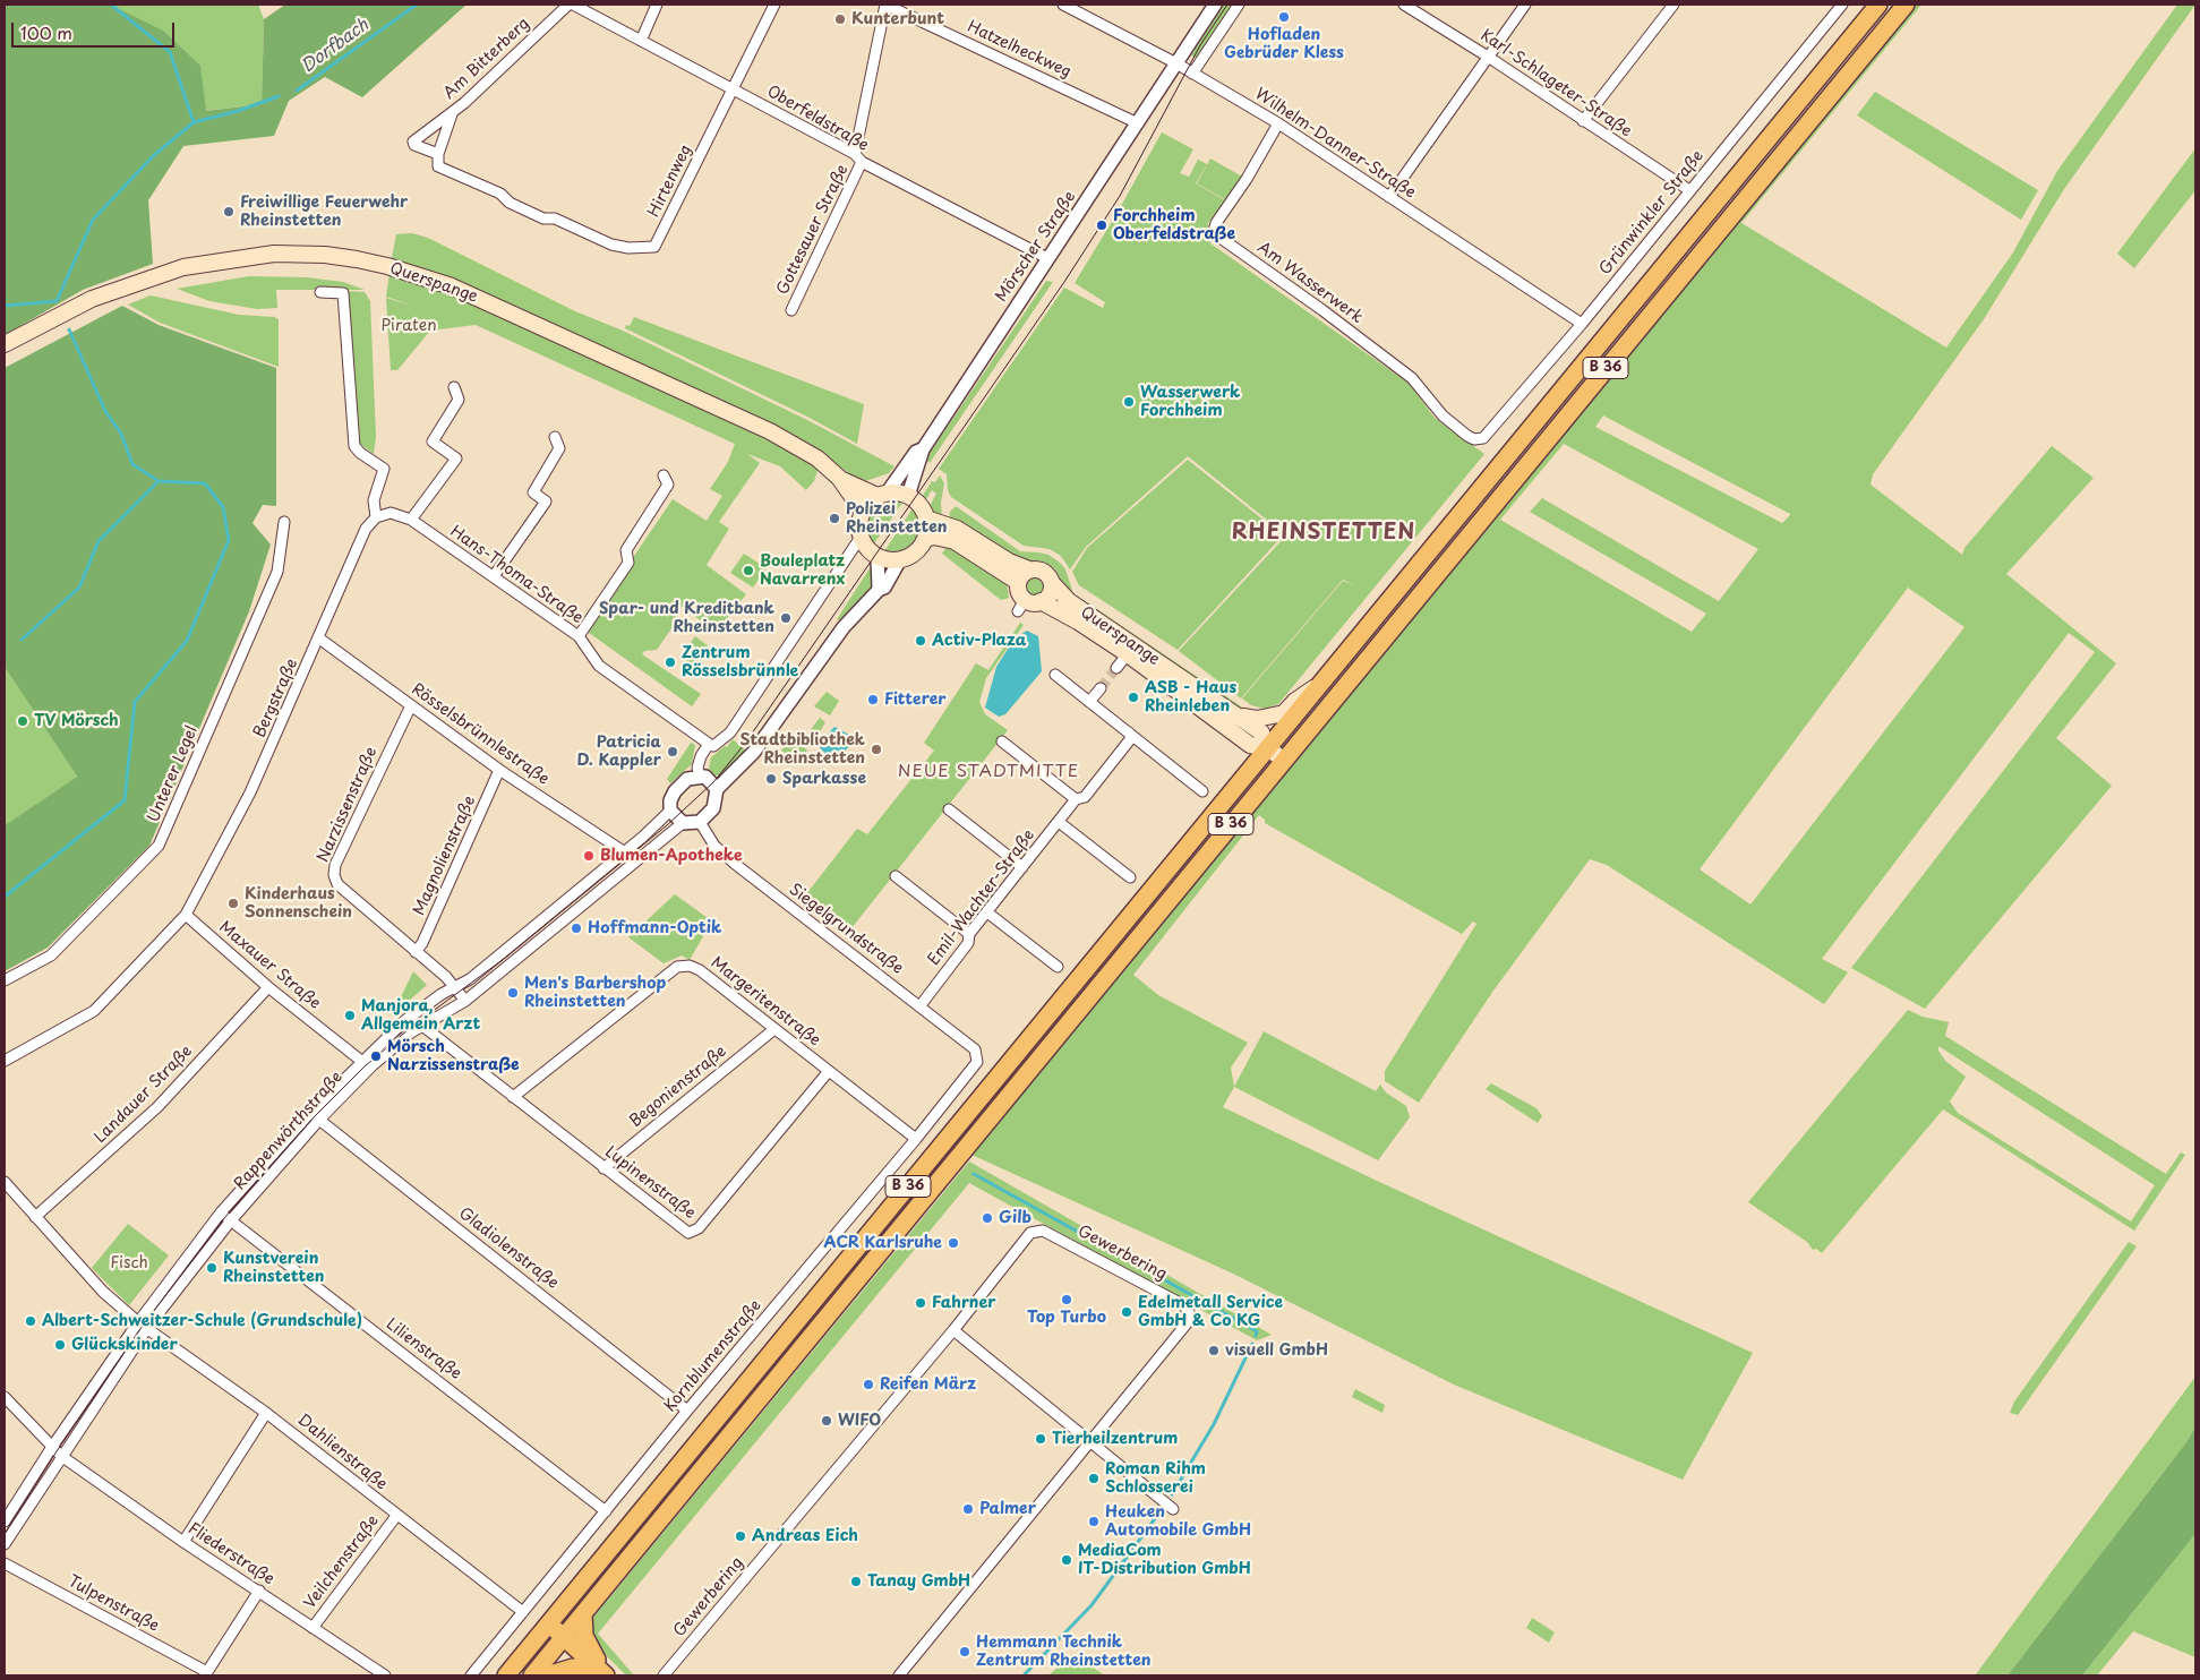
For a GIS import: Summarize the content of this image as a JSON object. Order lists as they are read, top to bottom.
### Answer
{
  "streets": {
    "main road": ["Querspange", "B 36"],
    "street": [
      "Hatzelheckweg",
      "Am Bitterberg",
      "Karl-Schlageter-Straße",
      "Oberfeldstraße",
      "Wilhelm-Danner-Straße",
      "Hirtenweg",
      "Grünwinkler Straße",
      "Gottesauer Straße",
      "Mörscher Straße",
      "Am Wasserwerk",
      "Hans-Thoma-Straße",
      "Bergstraße",
      "Rösselsbrünnlestraße",
      "Unterer Legel",
      "Narzissenstraße",
      "Magnolienstraße",
      "Emil-Wachter-Straße",
      "Siegelgrundstraße",
      "Maxauer Straße",
      "Margeritenstraße",
      "Begonienstraße",
      "Landauer Straße",
      "Rappenwörthstraße",
      "Lupinenstraße",
      "Gladiolenstraße",
      "Gewerbering",
      "Lilienstraße",
      "Kornblumenstraße",
      "Dahlienstraße",
      "Fliederstraße",
      "Veilchenstraße",
      "Tulpenstraße"
    ]
  },
  "crossings": [
    ["Hatzelheckweg", "Gottesauer Straße"],
    ["Hatzelheckweg", "Mörscher Straße"],
    ["Am Bitterberg", "Hirtenweg"],
    ["Karl-Schlageter-Straße", "Grünwinkler Straße"],
    ["Oberfeldstraße", "Hirtenweg"],
    ["Oberfeldstraße", "Gottesauer Straße"],
    ["Oberfeldstraße", "Mörscher Straße"],
    ["Wilhelm-Danner-Straße", "Grünwinkler Straße"],
    ["Wilhelm-Danner-Straße", "Mörscher Straße"],
    ["Wilhelm-Danner-Straße", "Am Wasserwerk"],
    ["Grünwinkler Straße", "Am Wasserwerk"],
    ["Querspange", "B 36"],
    ["Hans-Thoma-Straße", "Bergstraße"],
    ["Bergstraße", "Rösselsbrünnlestraße"],
    ["Bergstraße", "Maxauer Straße"],
    ["Rösselsbrünnlestraße", "Narzissenstraße"],
    ["Rösselsbrünnlestraße", "Magnolienstraße"],
    ["Rösselsbrünnlestraße", "Rappenwörthstraße"],
    ["Narzissenstraße", "Magnolienstraße"],
    ["Narzissenstraße", "Rappenwörthstraße"],
    ["Emil-Wachter-Straße", "Siegelgrundstraße"],
    ["Siegelgrundstraße", "Rappenwörthstraße"],
    ["Siegelgrundstraße", "Kornblumenstraße"],
    ["Maxauer Straße", "Landauer Straße"],
    ["Maxauer Straße", "Rappenwörthstraße"],
    ["Margeritenstraße", "Begonienstraße"],
    ["Margeritenstraße", "Lupinenstraße"],
    ["Margeritenstraße", "Kornblumenstraße"],
    ["Begonienstraße", "Lupinenstraße"],
    ["Landauer Straße", "Dahlienstraße"],
    ["Rappenwörthstraße", "Lupinenstraße"],
    ["Rappenwörthstraße", "Gladiolenstraße"],
    ["Rappenwörthstraße", "Lilienstraße"],
    ["Rappenwörthstraße", "Dahlienstraße"],
    ["Rappenwörthstraße", "Fliederstraße"],
    ["Gladiolenstraße", "Kornblumenstraße"],
    ["Lilienstraße", "Kornblumenstraße"],
    ["Kornblumenstraße", "Dahlienstraße"],
    ["Dahlienstraße", "Veilchenstraße"],
    ["Fliederstraße", "Veilchenstraße"]
  ],
  "districts": ["RHEINSTETTEN", "NEUE STADTMITTE"],
  "water": ["Dorfbach"],
  "parks": ["Piraten", "Fisch"],
  "places": [
    "Hofladen Gebrüder Kless",
    "Kunterbunt",
    "Freiwillige Feuerwehr Rheinstetten",
    "Forchheim Oberfeldstraße",
    "Wasserwerk Forchheim",
    "Polizei Rheinstetten",
    "Bouleplatz Navarrenx",
    "Spar- und Kreditbank Rheinstetten",
    "Activ-Plaza",
    "Zentrum Rösselsbrünnle",
    "ASB - Haus Rheinleben",
    "Fitterer",
    "TV Mörsch",
    "Stadtbibliothek Rheinstetten",
    "Patricia D. Kappler",
    "Sparkasse",
    "Blumen-Apotheke",
    "Kinderhaus Sonnenschein",
    "Hoffmann-Optik",
    "Men's Barbershop Rheinstetten",
    "Manjora, Allgemein Arzt",
    "Mörsch Narzissenstraße",
    "Gilb",
    "ACR Karlsruhe",
    "Kunstverein Rheinstetten",
    "Top Turbo",
    "Fahrner",
    "Edelmetall Service GmbH & Co KG",
    "Albert-Schweitzer-Schule (Grundschule)",
    "Glückskinder",
    "visuell GmbH",
    "Reifen März",
    "WIFO",
    "Tierheilzentrum",
    "Roman Rihm Schlosserei",
    "Palmer",
    "Heuken Automobile GmbH",
    "Andreas Eich",
    "MediaCom IT-Distribution GmbH",
    "Tanay GmbH",
    "Hemmann Technik Zentrum Rheinstetten"
  ],
  "scale_bar": "100 m"
}
